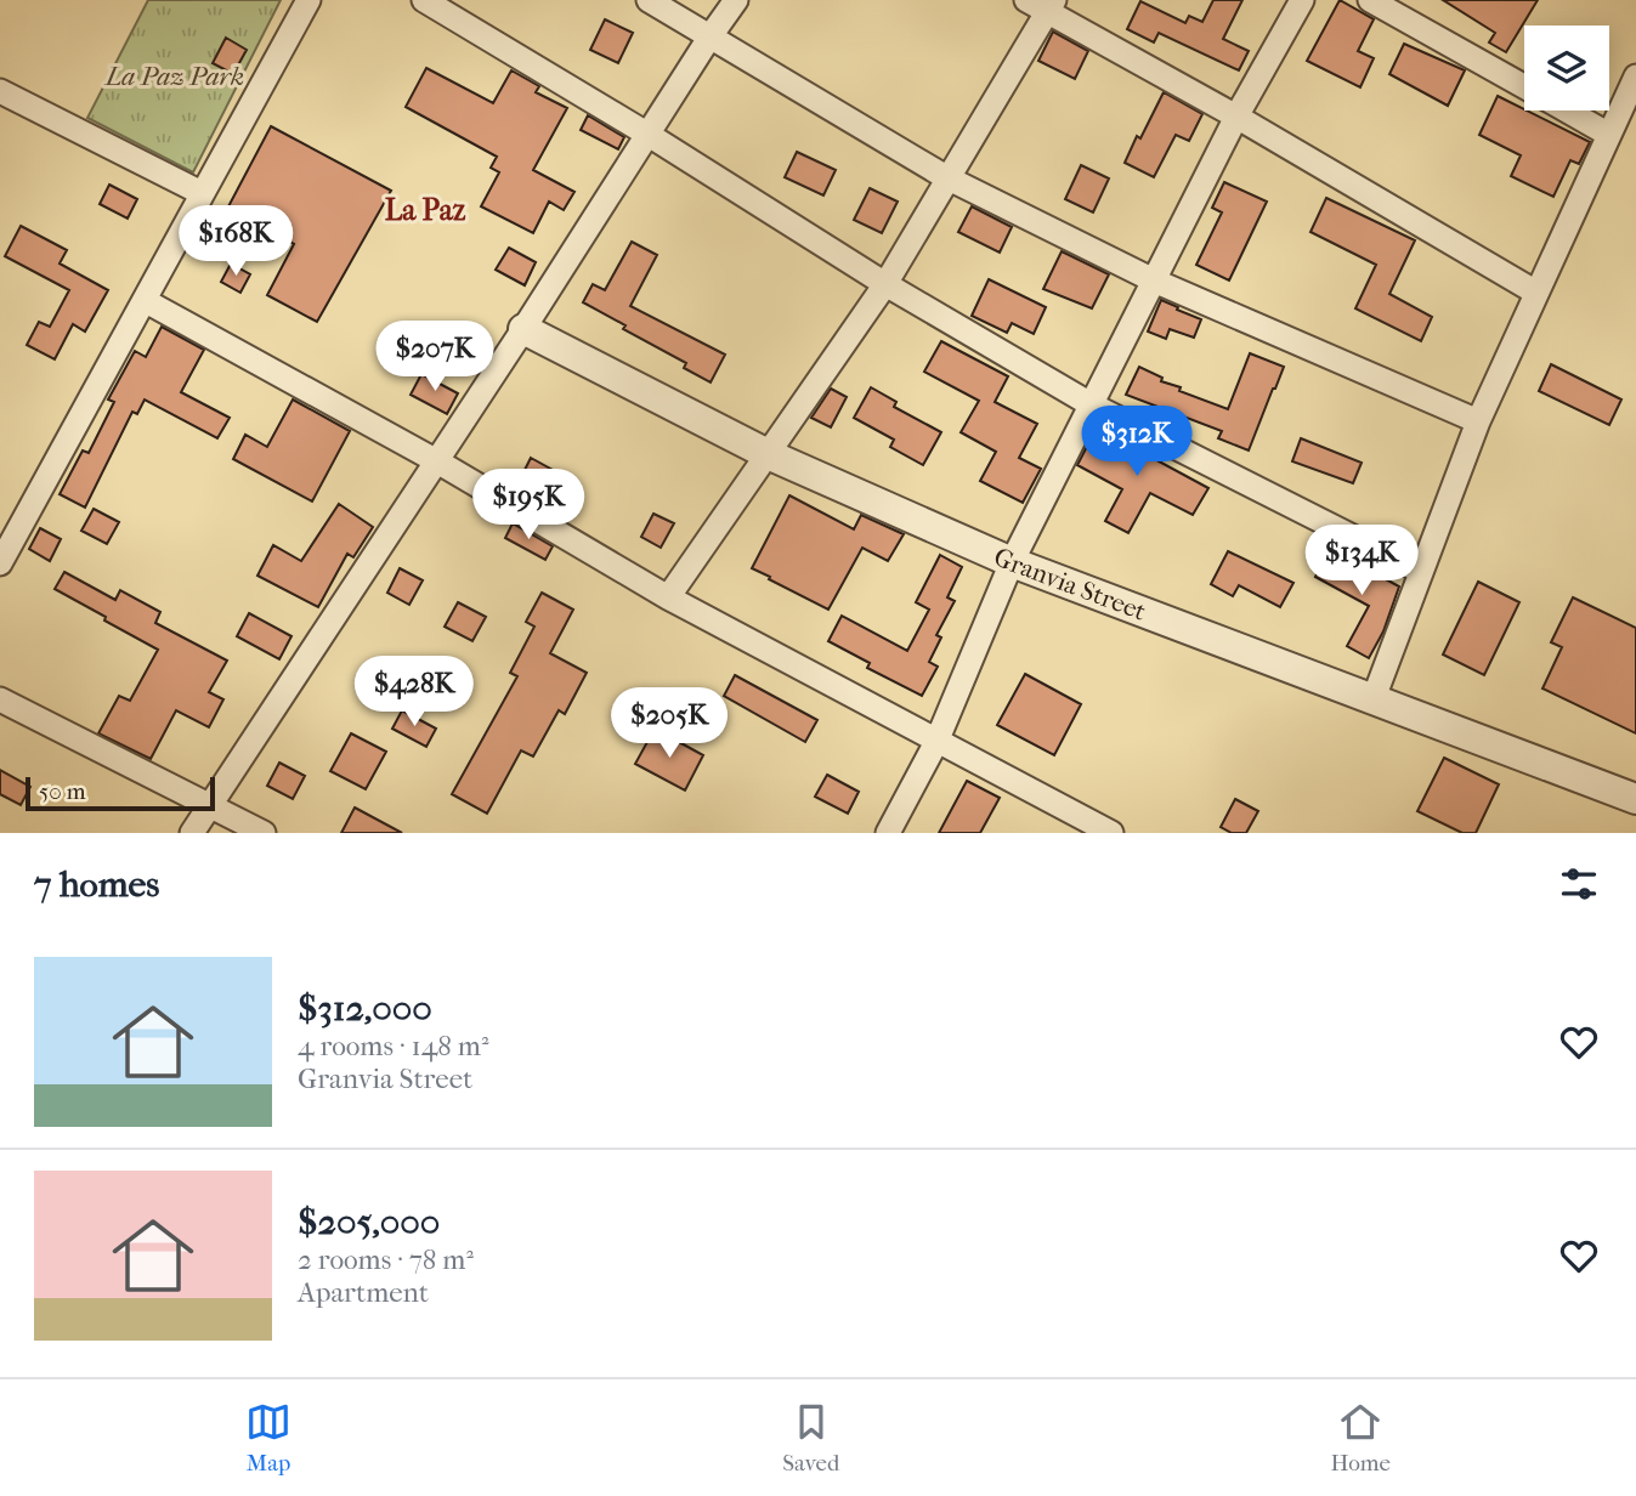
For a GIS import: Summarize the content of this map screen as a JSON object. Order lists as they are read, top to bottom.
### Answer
{
  "streets": {
    "street": ["Granvia Street"]
  },
  "districts": ["La Paz"],
  "parks": ["La Paz Park"],
  "scale_bar": "50 m",
  "page": {
    "price": [
      "$168K",
      "$207K",
      "$312K",
      "$195K",
      "$134K",
      "$428K",
      "$205K"
    ],
    "scale": "50 m",
    "heading": "7 homes",
    "list": [
      {
        "name": "$312,000",
        "note": "4 rooms · 148 m² · Granvia Street"
      },
      {
        "name": "$205,000",
        "note": "2 rooms · 78 m² · Apartment"
      }
    ],
    "tabs": ["Map", "Saved", "Home"]
  }
}
